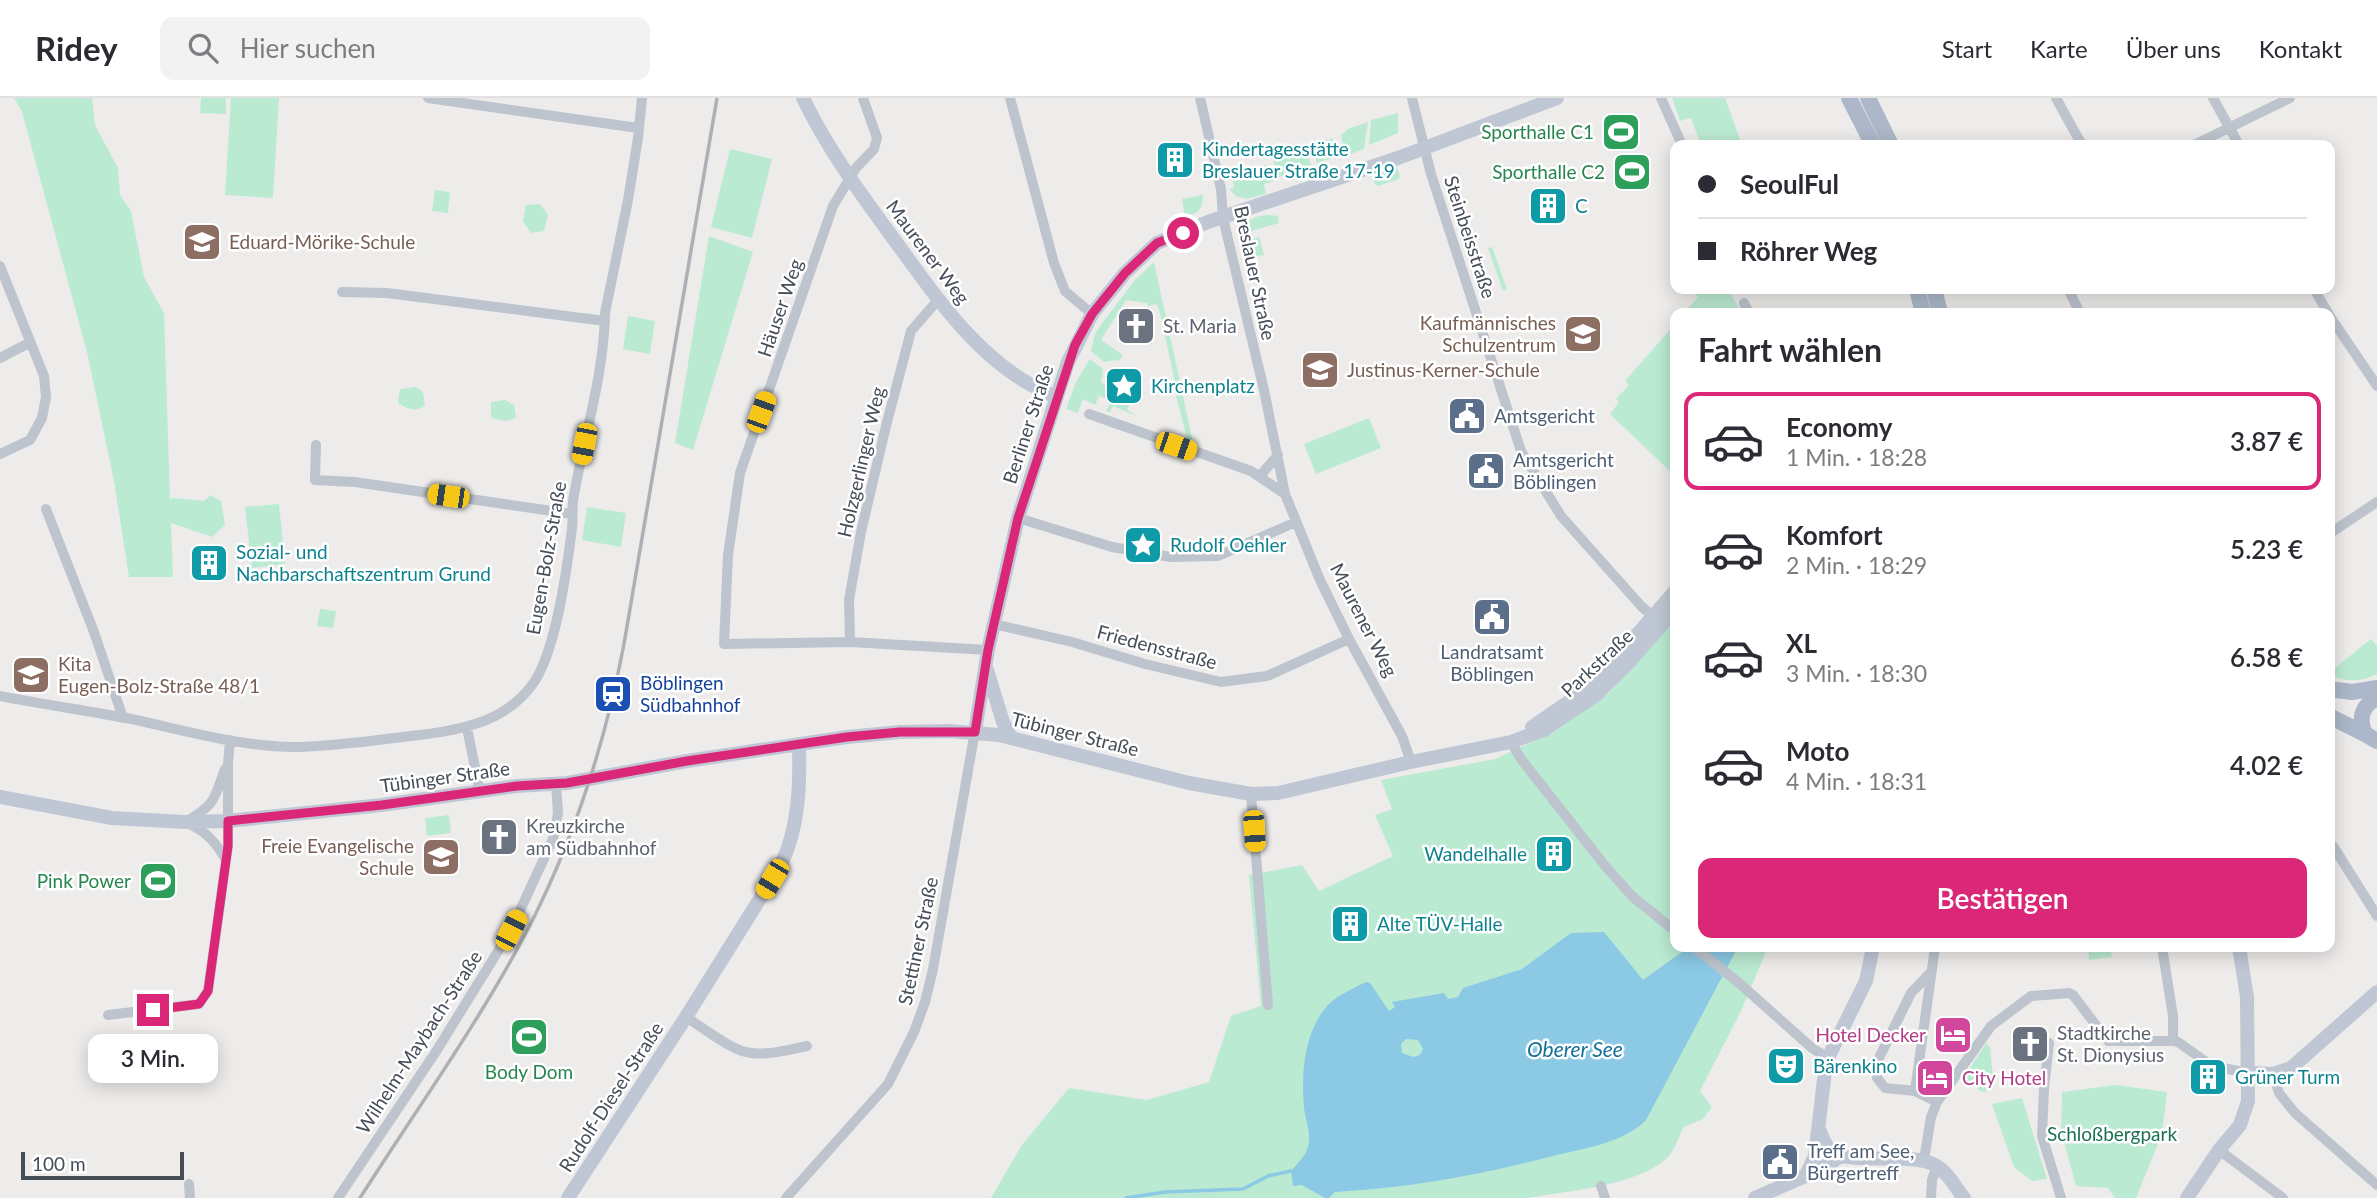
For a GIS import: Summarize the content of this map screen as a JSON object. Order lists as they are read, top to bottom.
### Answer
{
  "streets": {
    "main road": [
      "Maurener Weg",
      "Berliner Straße",
      "Parkstraße",
      "Tübinger Straße",
      "Rudolf-Diesel-Straße"
    ],
    "street": [
      "Steinbeisstraße",
      "Breslauer Straße",
      "Häuser Weg",
      "Holzgerlinger Weg",
      "Eugen-Bolz-Straße",
      "Friedensstraße",
      "Stettiner Straße",
      "Wilhelm-Maybach-Straße"
    ]
  },
  "crossings": [
    ["Steinbeisstraße", "Berliner Straße"],
    ["Steinbeisstraße", "Parkstraße"],
    ["Maurener Weg", "Breslauer Straße"],
    ["Maurener Weg", "Häuser Weg"],
    ["Maurener Weg", "Berliner Straße"],
    ["Maurener Weg", "Holzgerlinger Weg"],
    ["Maurener Weg", "Friedensstraße"],
    ["Maurener Weg", "Tübinger Straße"],
    ["Breslauer Straße", "Berliner Straße"],
    ["Häuser Weg", "Holzgerlinger Weg"],
    ["Berliner Straße", "Friedensstraße"],
    ["Berliner Straße", "Tübinger Straße"],
    ["Berliner Straße", "Stettiner Straße"],
    ["Parkstraße", "Tübinger Straße"],
    ["Tübinger Straße", "Stettiner Straße"],
    ["Tübinger Straße", "Wilhelm-Maybach-Straße"],
    ["Tübinger Straße", "Rudolf-Diesel-Straße"]
  ],
  "water": ["Oberer See"],
  "parks": ["Schloßbergpark"],
  "places": {
    "sports": [
      "Sporthalle C1",
      "Sporthalle C2",
      "Pink Power",
      "Body Dom"
    ],
    "building": [
      "Kindertagesstätte Breslauer Straße 17-19",
      "C",
      "Sozial- und Nachbarschaftszentrum Grund",
      "Wandelhalle",
      "Alte TÜV-Halle",
      "Grüner Turm"
    ],
    "school or university": [
      "Eduard-Mörike-Schule",
      "Kaufmännisches Schulzentrum",
      "Justinus-Kerner-Schule",
      "Kita Eugen-Bolz-Straße 48/1",
      "Freie Evangelische Schule"
    ],
    "church": ["St. Maria", "Kreuzkirche am Südbahnhof", "Stadtkirche St. Dionysius"],
    "place": ["Kirchenplatz", "Rudolf Oehler"],
    "public building": [
      "Amtsgericht",
      "Amtsgericht Böblingen",
      "Landratsamt Böblingen",
      "Treff am See, Bürgertreff"
    ],
    "station": ["Böblingen Südbahnhof"],
    "hotel": ["Hotel Decker", "City Hotel"],
    "theatre": ["Bärenkino"]
  },
  "scale_bar": "100 m",
  "page": {
    "header": "Ridey",
    "search": "Hier suchen",
    "nav": [
      "Start",
      "Karte",
      "Über uns",
      "Kontakt"
    ],
    "banner": ["SeoulFul", "Röhrer Weg"],
    "heading": "Fahrt wählen",
    "list": [
      {
        "name": "Economy",
        "note": "1 Min. · 18:28",
        "value": "3.87 €"
      },
      {
        "name": "Komfort",
        "note": "2 Min. · 18:29",
        "value": "5.23 €"
      },
      {
        "name": "XL",
        "note": "3 Min. · 18:30",
        "value": "6.58 €"
      },
      {
        "name": "Moto",
        "note": "4 Min. · 18:31",
        "value": "4.02 €"
      }
    ],
    "buttons": "Bestätigen",
    "bubble": "3 Min.",
    "scale": "100 m"
  }
}
